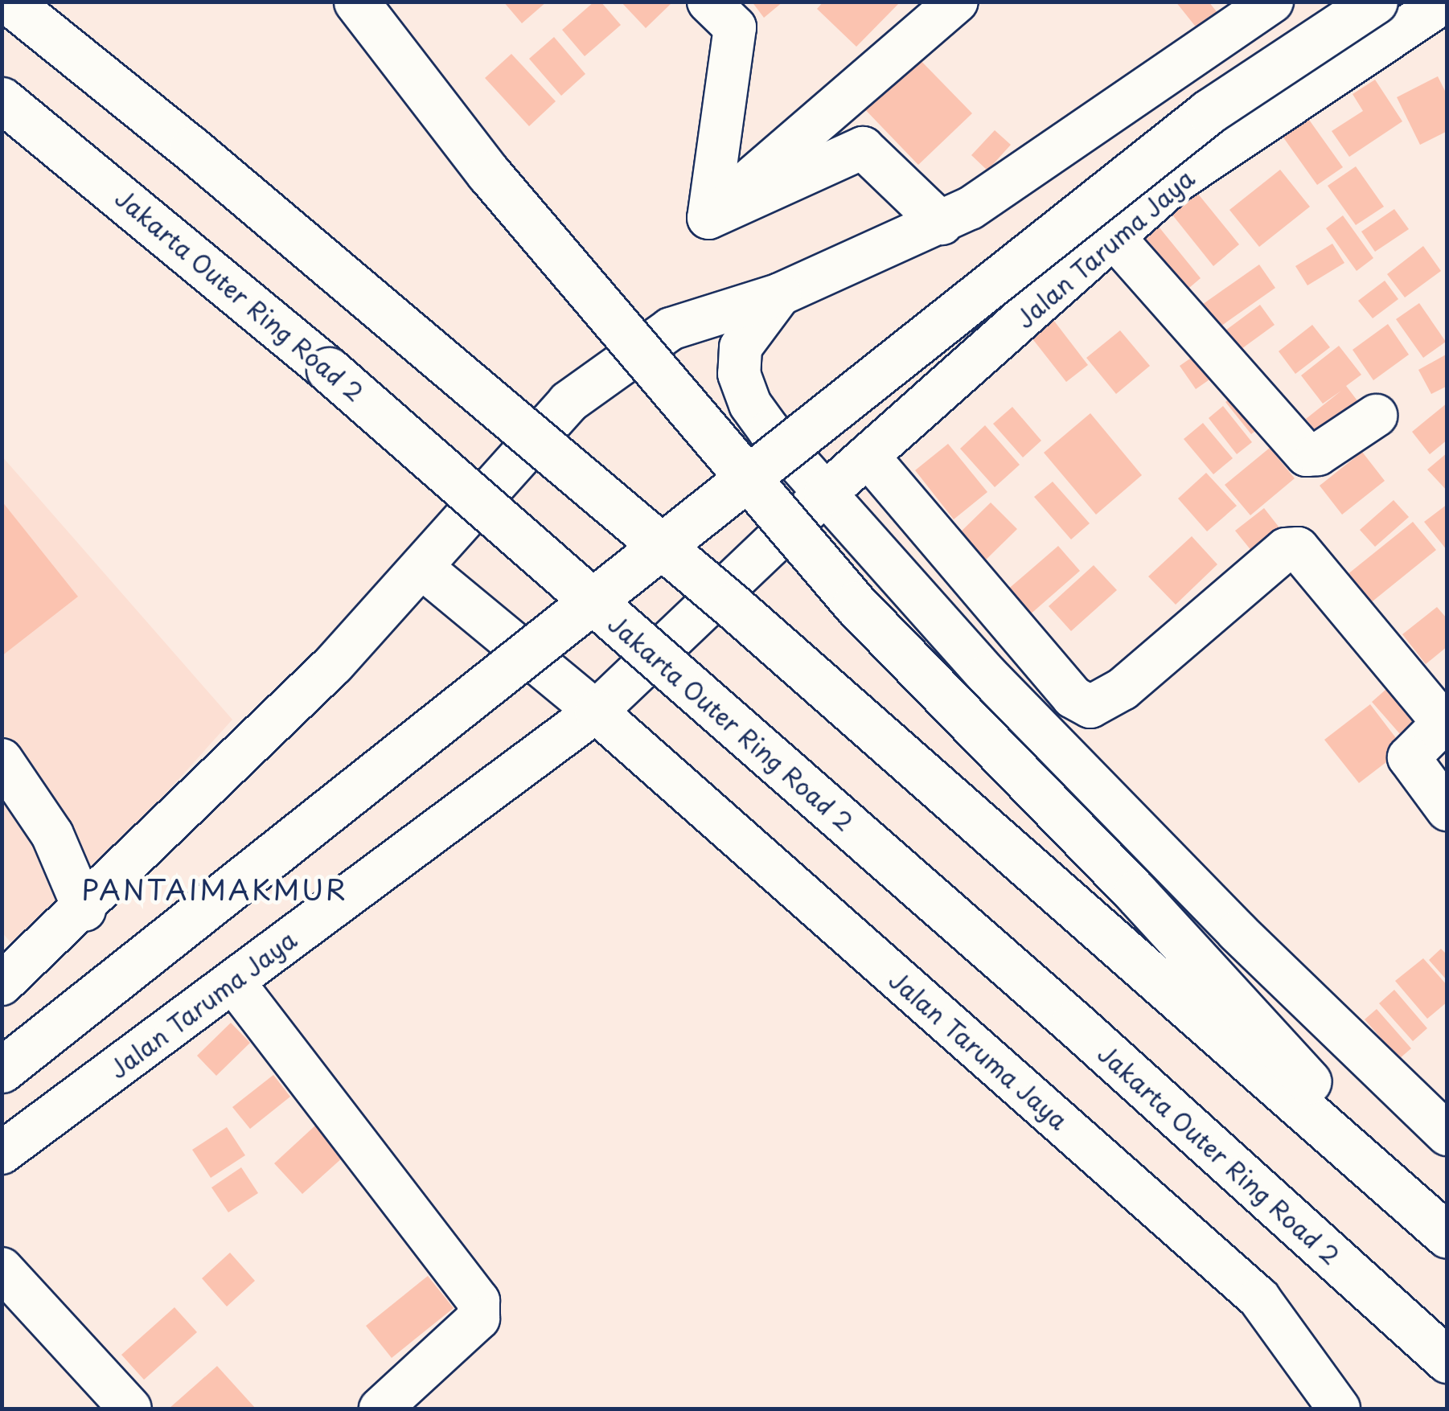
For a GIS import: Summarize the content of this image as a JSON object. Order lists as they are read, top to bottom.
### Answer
{
  "streets": {
    "main road": ["Jalan Taruma Jaya", "Jakarta Outer Ring Road 2"]
  },
  "districts": ["PANTAIMAKMUR"]
}
